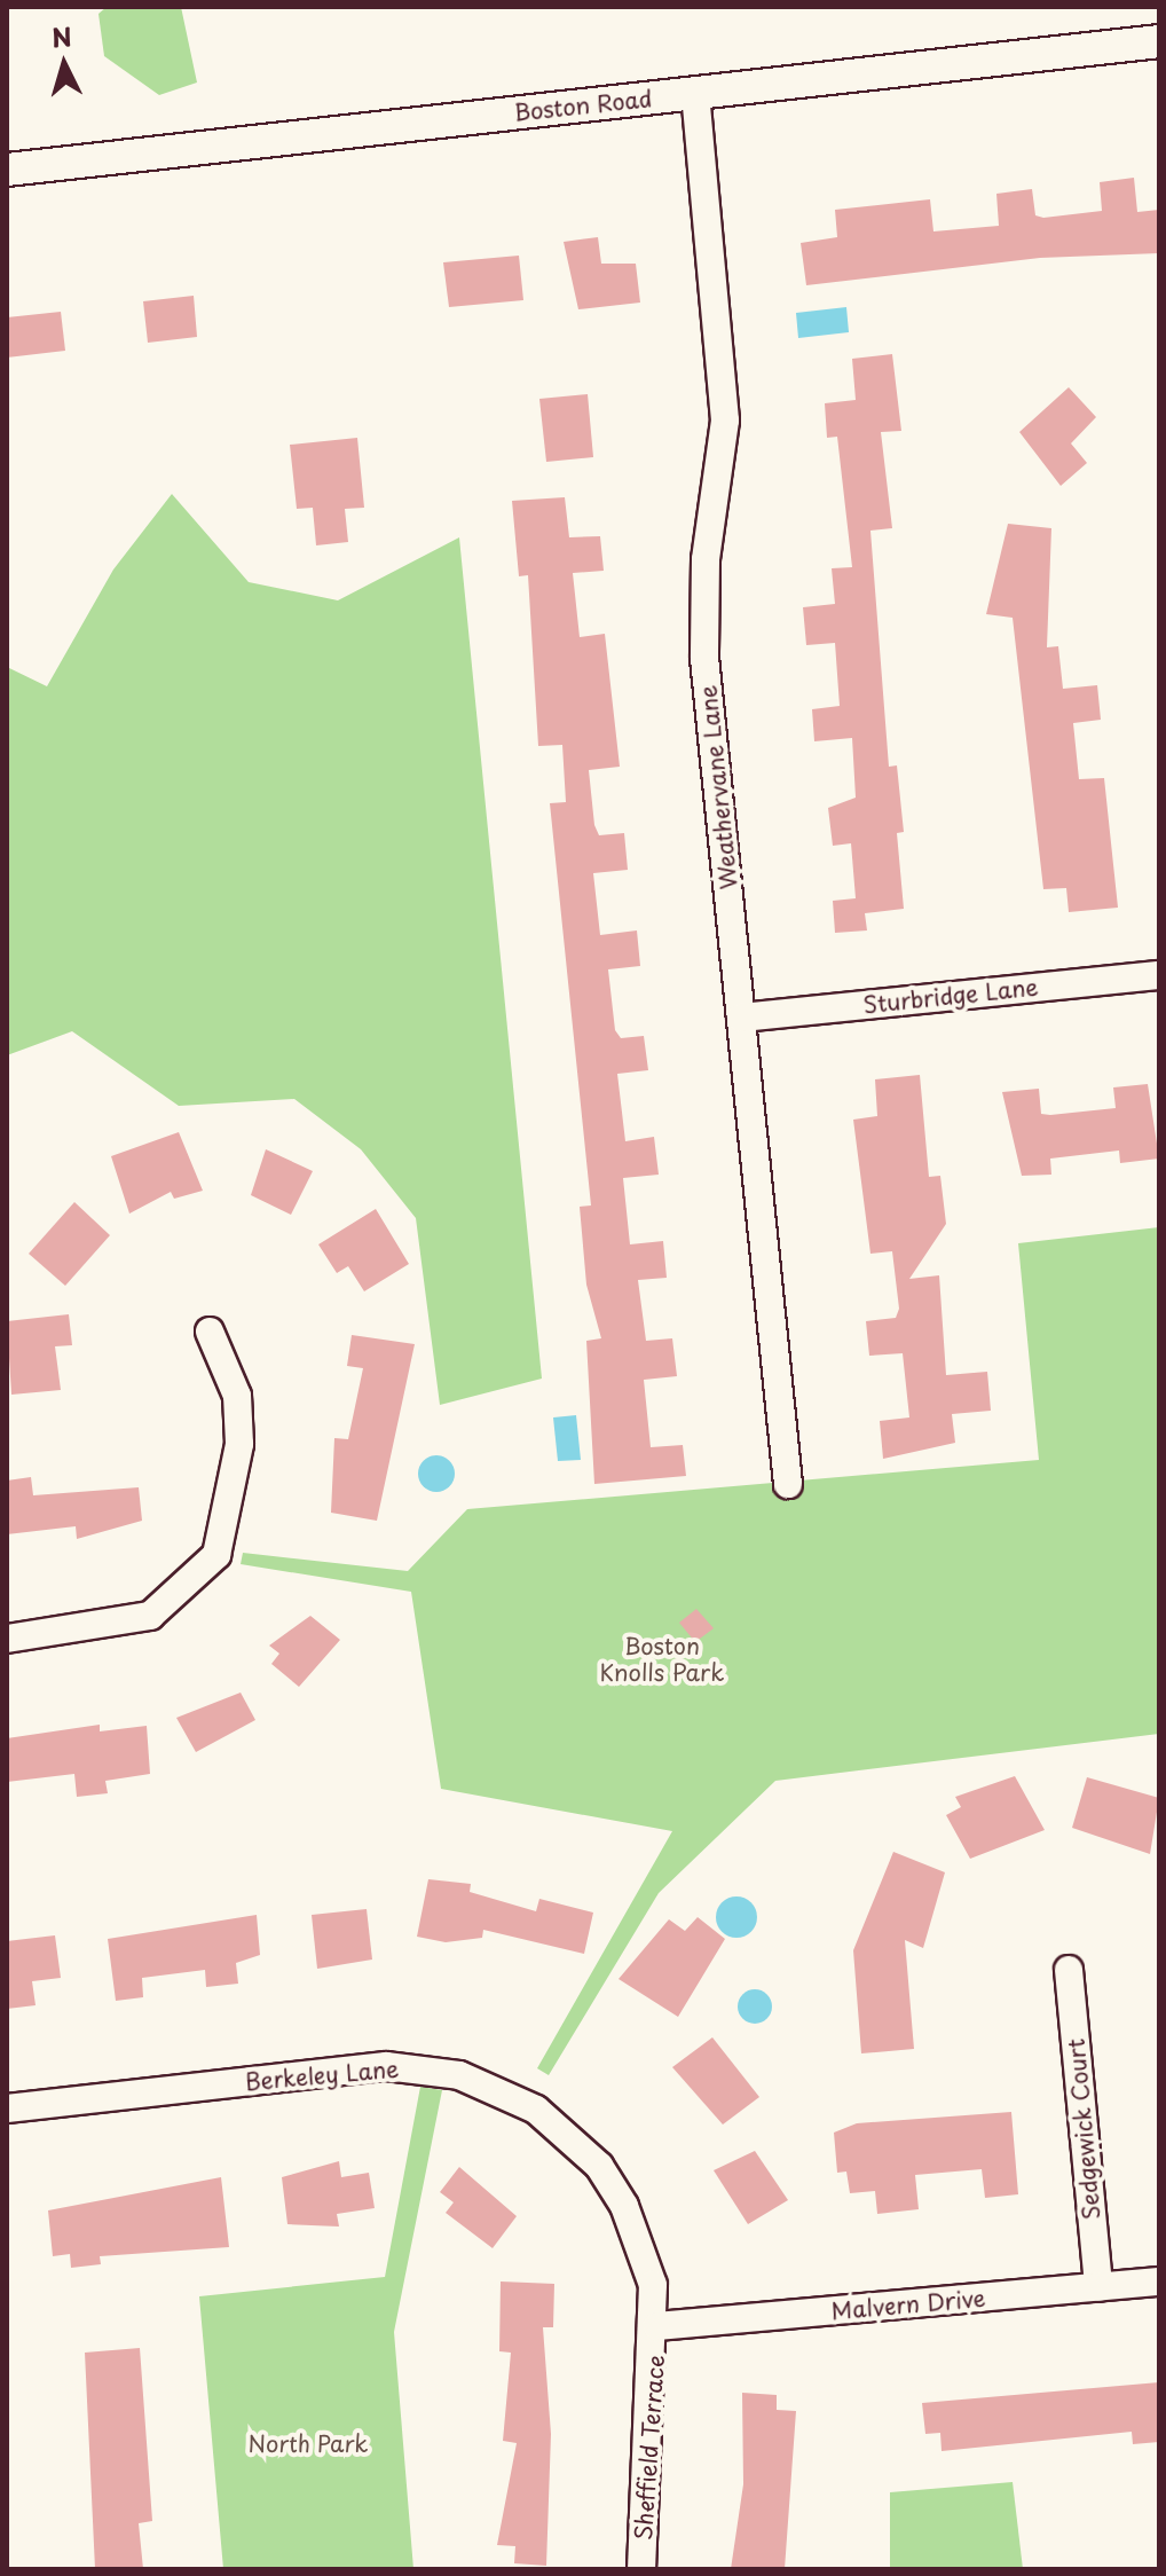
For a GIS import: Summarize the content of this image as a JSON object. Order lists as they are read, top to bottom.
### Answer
{
  "streets": {
    "street": [
      "Boston Road",
      "Weathervane Lane",
      "Sturbridge Lane",
      "Berkeley Lane",
      "Sedgewick Court",
      "Malvern Drive",
      "Sheffield Terrace"
    ]
  },
  "crossings": [
    ["Boston Road", "Weathervane Lane"],
    ["Weathervane Lane", "Sturbridge Lane"],
    ["Berkeley Lane", "Malvern Drive"],
    ["Berkeley Lane", "Sheffield Terrace"],
    ["Sedgewick Court", "Malvern Drive"],
    ["Malvern Drive", "Sheffield Terrace"]
  ],
  "parks": ["Boston Knolls Park", "North Park"],
  "north": "top"
}
